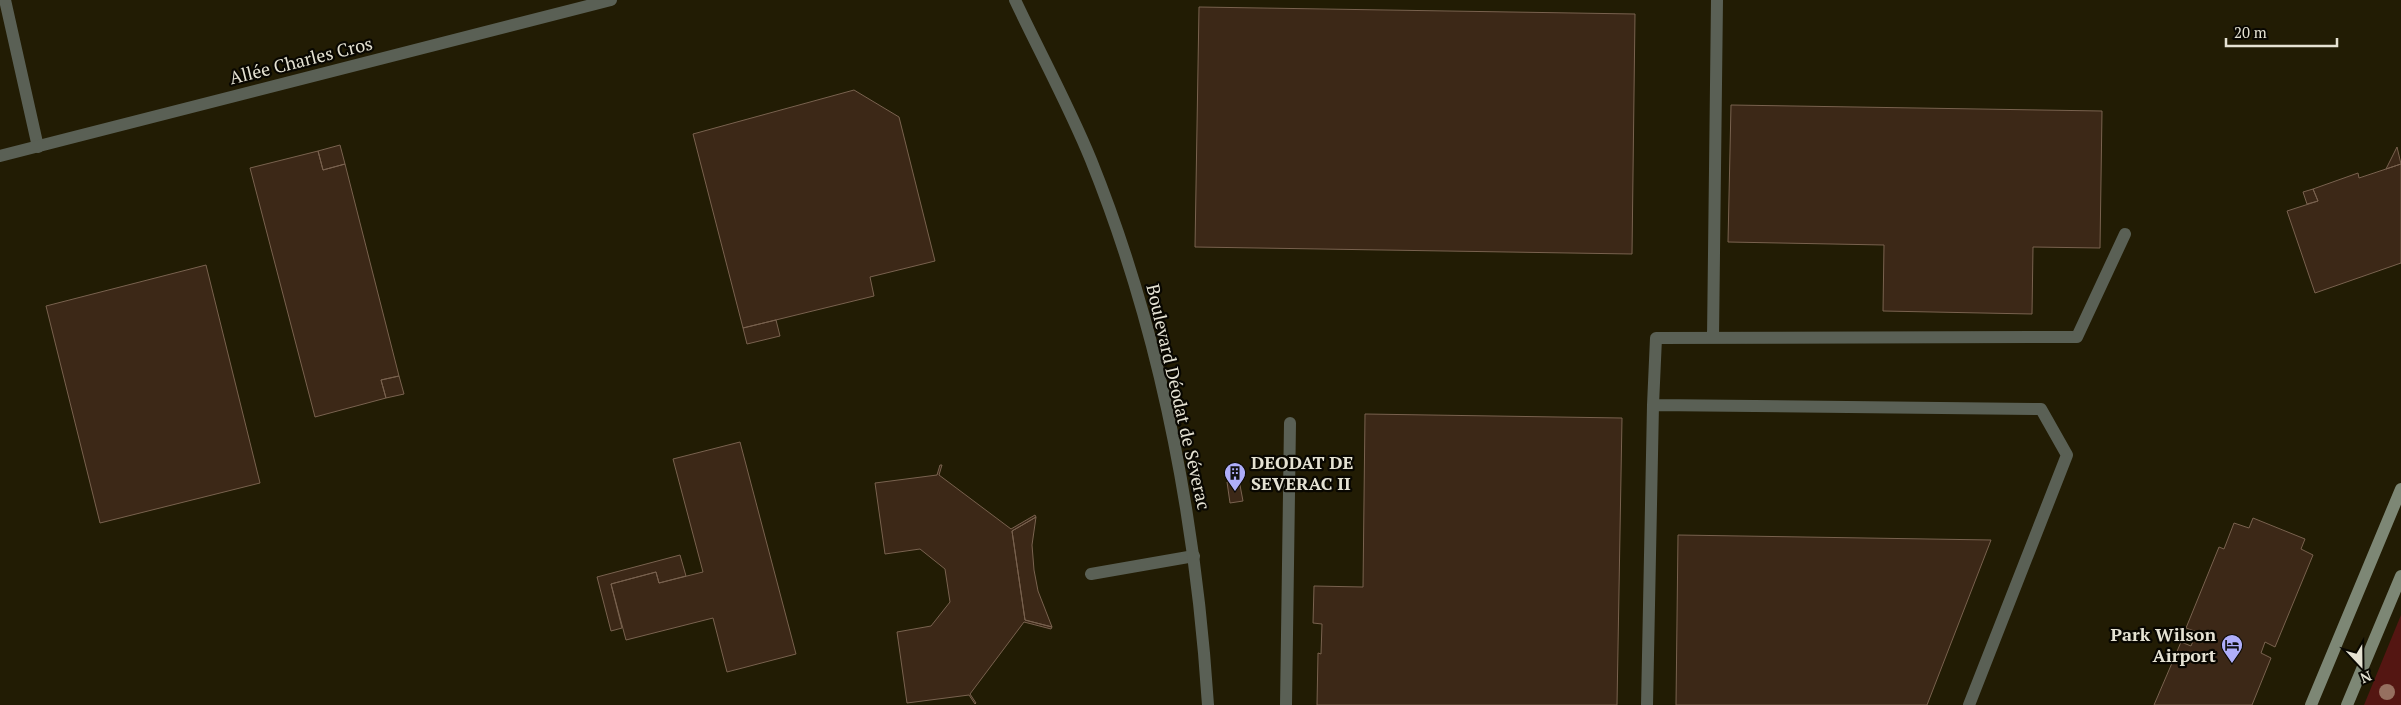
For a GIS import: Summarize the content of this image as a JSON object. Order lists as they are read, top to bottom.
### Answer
{
  "streets": {
    "street": ["Allée Charles Cros", "Boulevard Déodat de Séverac"]
  },
  "places": {
    "building": ["DEODAT DE SEVERAC II"],
    "hotel": ["Park Wilson Airport"]
  },
  "scale_bar": "20 m",
  "north": "bottom"
}
